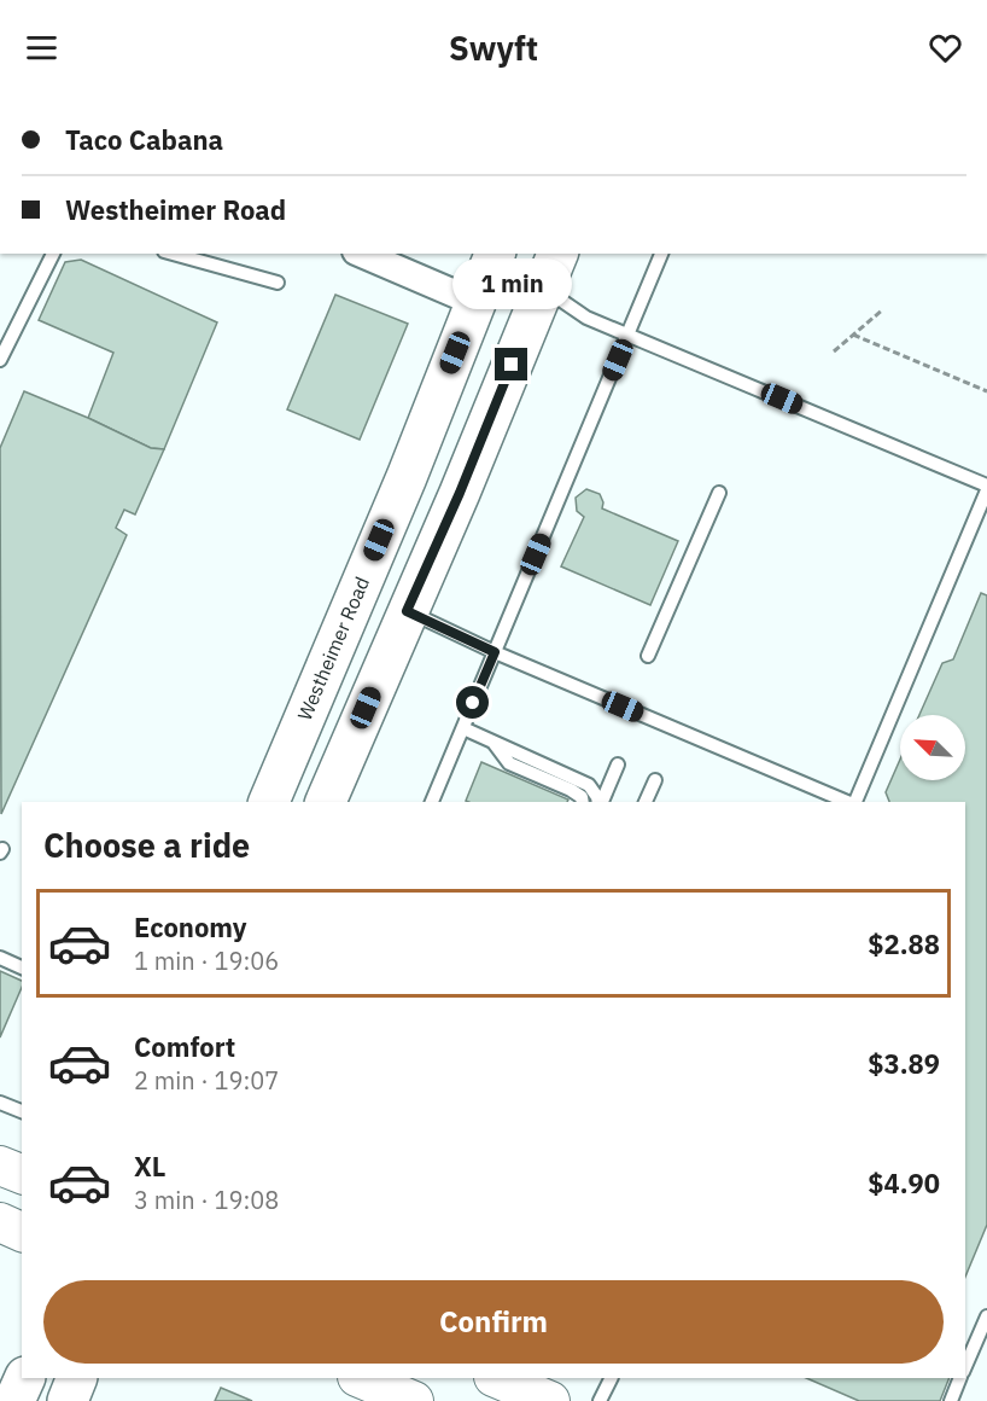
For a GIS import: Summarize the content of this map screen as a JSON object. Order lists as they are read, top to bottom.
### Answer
{
  "streets": {
    "main road": ["Westheimer Road"]
  },
  "north": "top left",
  "page": {
    "header": "Swyft",
    "banner": ["Taco Cabana", "Westheimer Road"],
    "bubble": "1 min",
    "heading": "Choose a ride",
    "list": [
      {
        "name": "Economy",
        "note": "1 min · 19:06",
        "value": "$2.88"
      },
      {
        "name": "Comfort",
        "note": "2 min · 19:07",
        "value": "$3.89"
      },
      {
        "name": "XL",
        "note": "3 min · 19:08",
        "value": "$4.90"
      }
    ],
    "buttons": "Confirm"
  }
}
